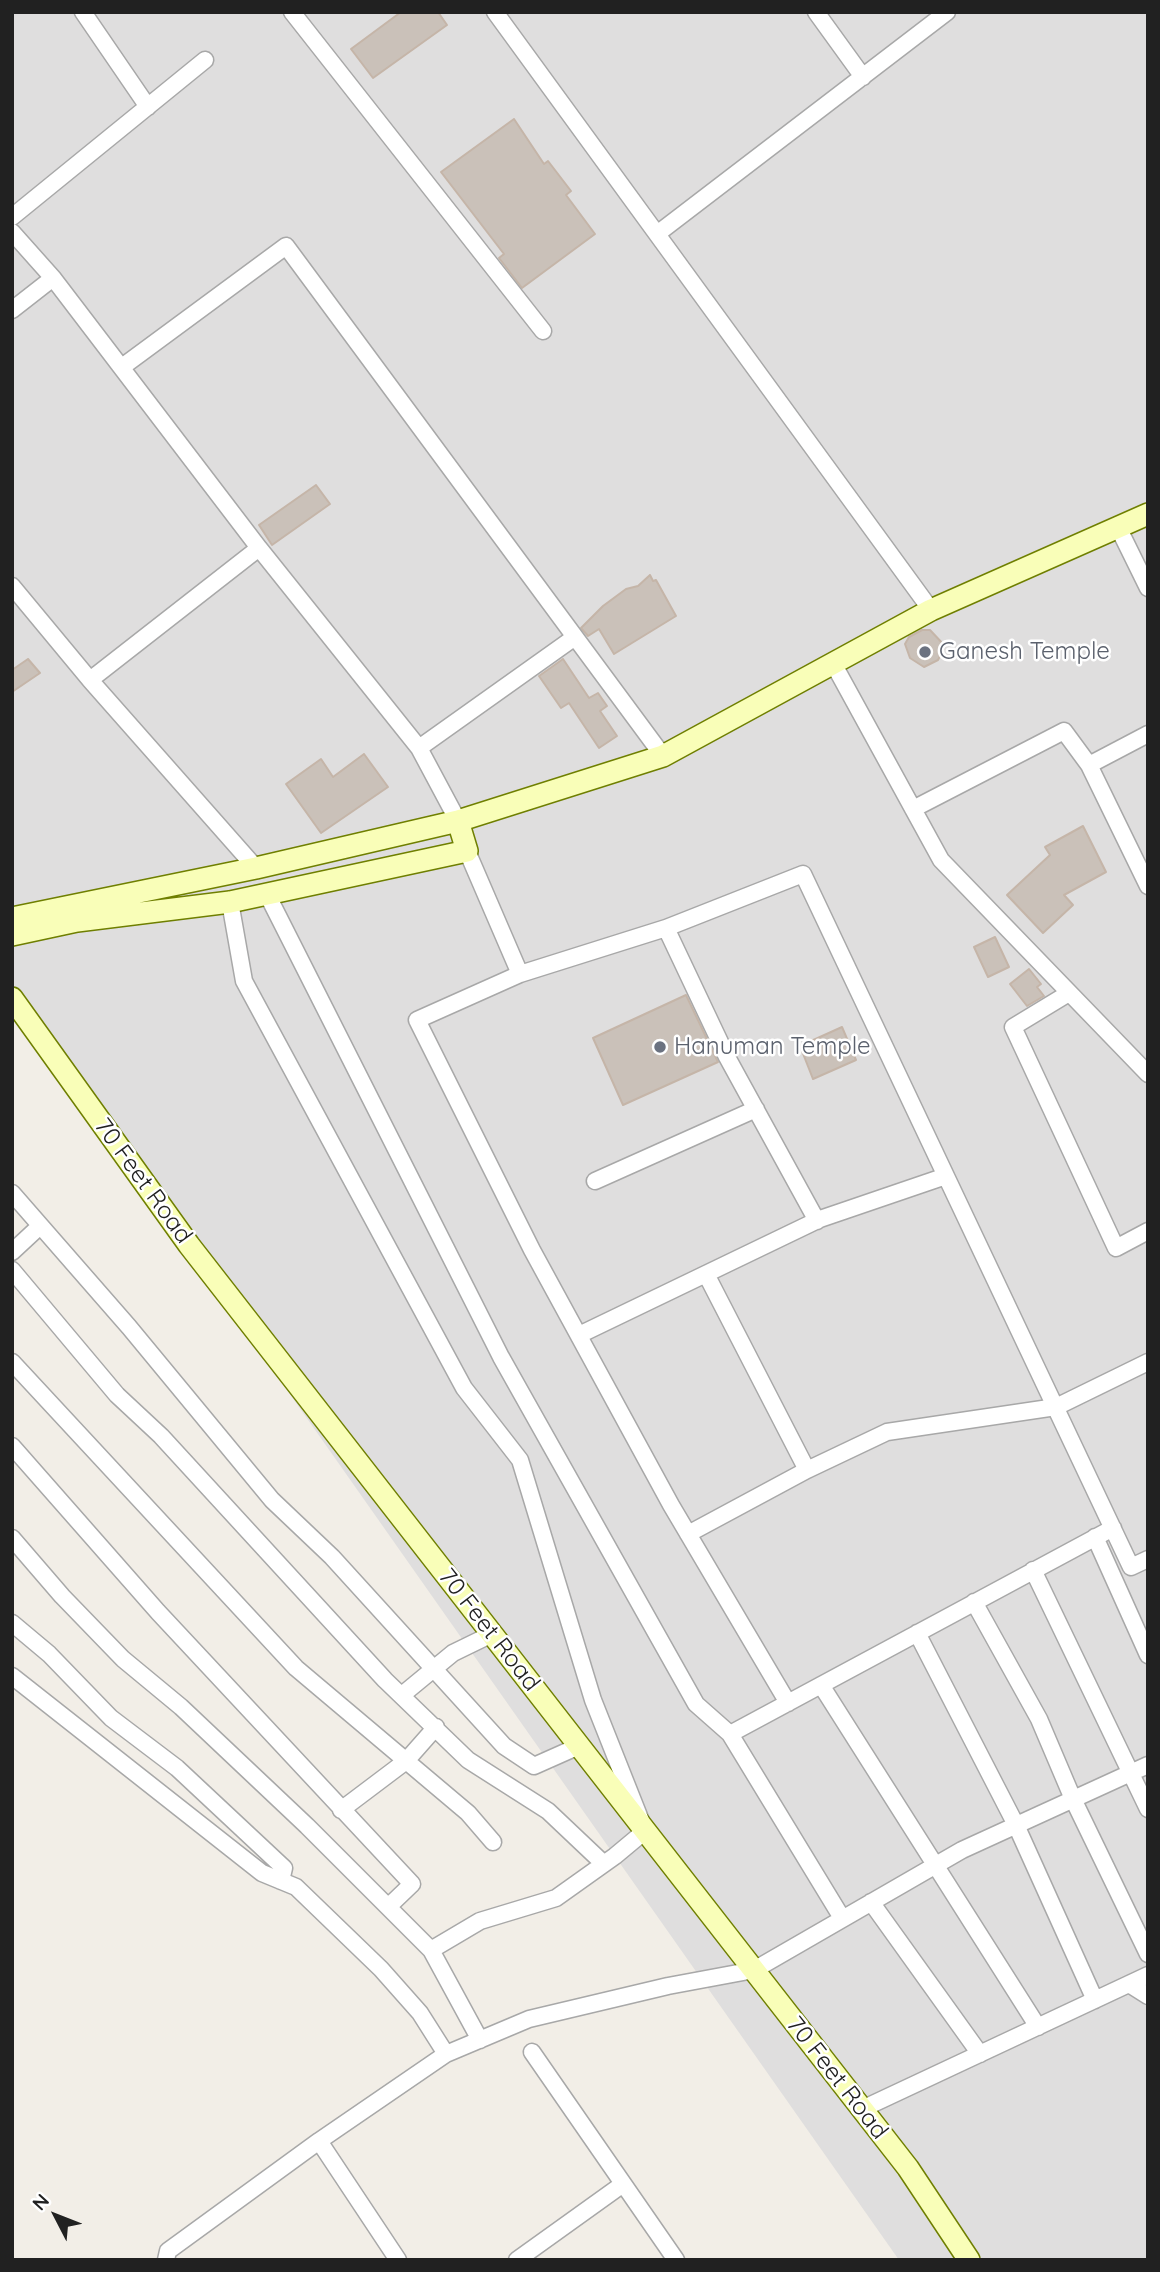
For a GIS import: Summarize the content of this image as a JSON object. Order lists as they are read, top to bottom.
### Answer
{
  "streets": {
    "main road": ["70 Feet Road"]
  },
  "places": ["Ganesh Temple", "Hanuman Temple"],
  "north": "top left"
}
